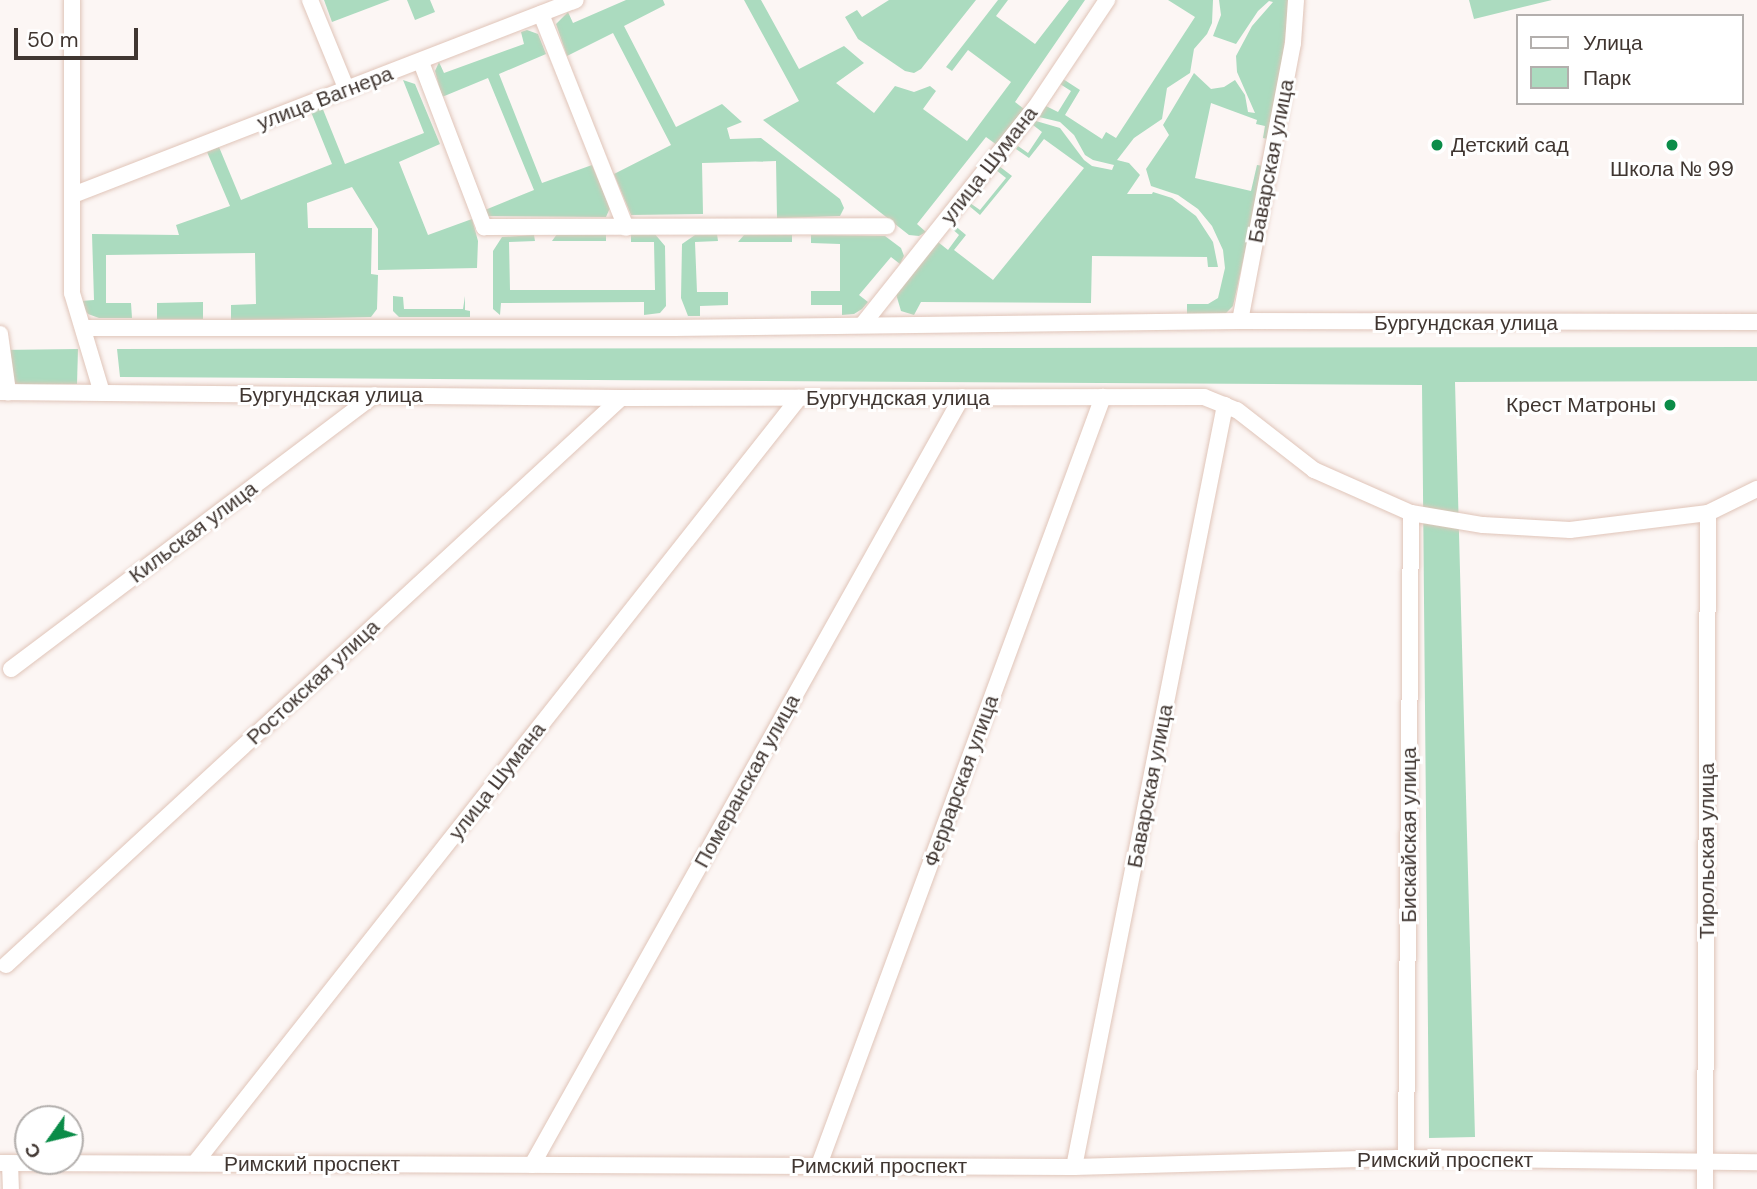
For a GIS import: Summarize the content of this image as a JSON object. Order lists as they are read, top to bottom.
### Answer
{
  "streets": {
    "street": [
      "улица Вагнера",
      "Баварская улица",
      "улица Шумана",
      "Бургундская улица",
      "Кильская улица",
      "Ростокская улица",
      "Померанская улица",
      "Феррарская улица",
      "Бискайская улица",
      "Тирольская улица",
      "Римский проспект"
    ]
  },
  "crossings": [
    ["Баварская улица", "Бургундская улица"],
    ["Баварская улица", "Римский проспект"],
    ["улица Шумана", "Бургундская улица"],
    ["улица Шумана", "Римский проспект"],
    ["Бургундская улица", "Кильская улица"],
    ["Бургундская улица", "Ростокская улица"],
    ["Бургундская улица", "Померанская улица"],
    ["Бургундская улица", "Феррарская улица"],
    ["Бургундская улица", "Бискайская улица"],
    ["Бургундская улица", "Тирольская улица"],
    ["Померанская улица", "Римский проспект"],
    ["Феррарская улица", "Римский проспект"],
    ["Бискайская улица", "Римский проспект"],
    ["Тирольская улица", "Римский проспект"]
  ],
  "places": ["Детский сад", "Школа № 99", "Крест Матроны"],
  "legend": ["Улица", "Парк"],
  "scale_bar": "50 m",
  "north": "bottom left"
}
